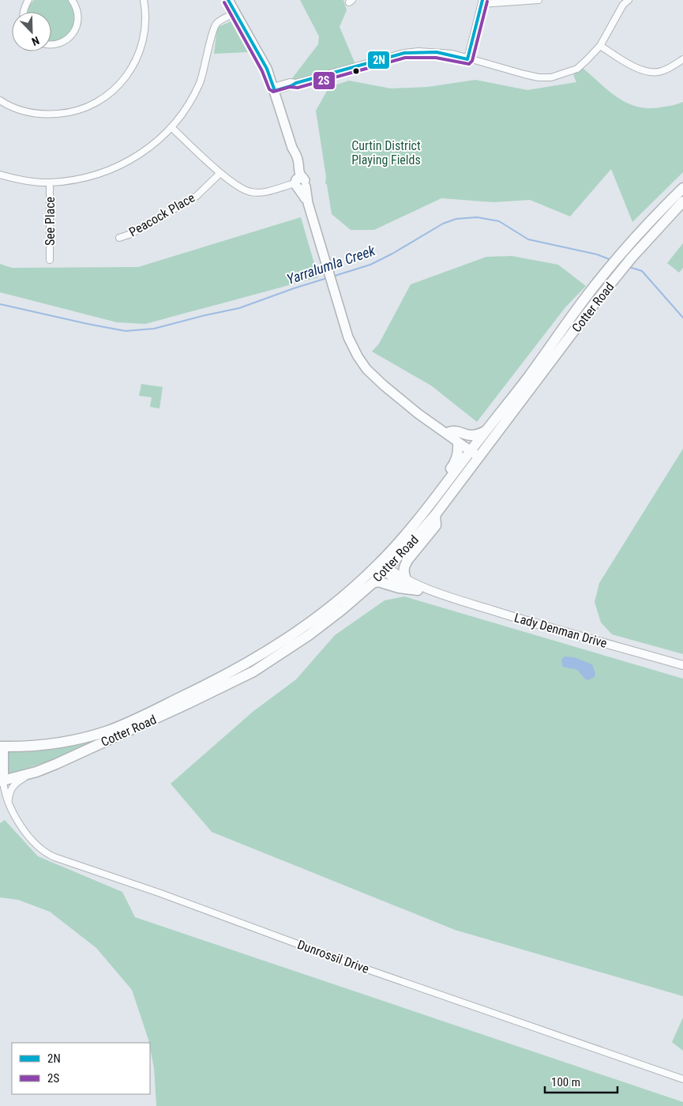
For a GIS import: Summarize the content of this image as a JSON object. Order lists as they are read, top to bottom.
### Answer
{
  "streets": {
    "main road": ["Cotter Road"],
    "street": [
      "Peacock Place",
      "See Place",
      "Lady Denman Drive",
      "Dunrossil Drive"
    ]
  },
  "crossings": [
    ["Cotter Road", "Lady Denman Drive"],
    ["Cotter Road", "Dunrossil Drive"]
  ],
  "water": ["Yarralumla Creek"],
  "parks": ["Curtin District Playing Fields"],
  "lines": ["transit line 2N", "transit line 2S"],
  "legend": ["2N", "2S"],
  "scale_bar": "100 m",
  "north": "bottom right"
}
